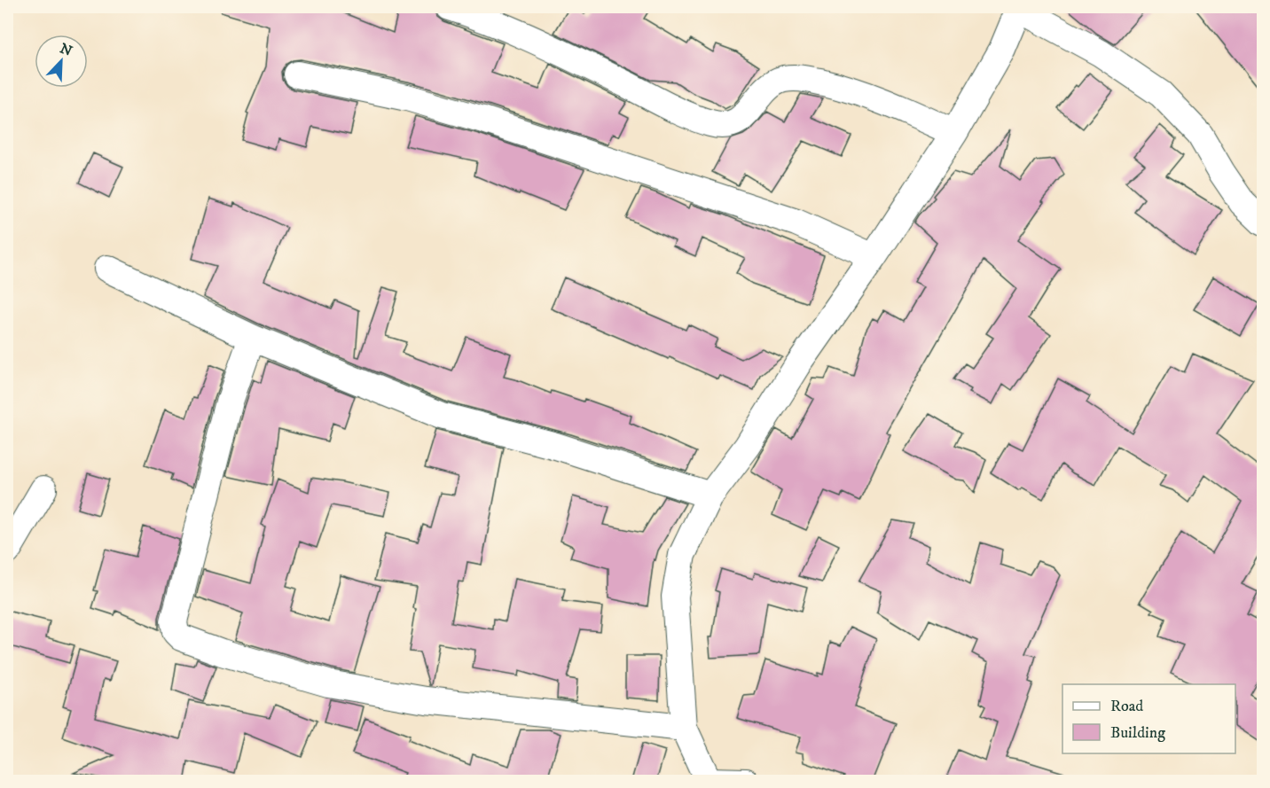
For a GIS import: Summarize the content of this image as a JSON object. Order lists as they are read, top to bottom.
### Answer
{
  "legend": ["Road", "Building"],
  "north": "top right"
}
